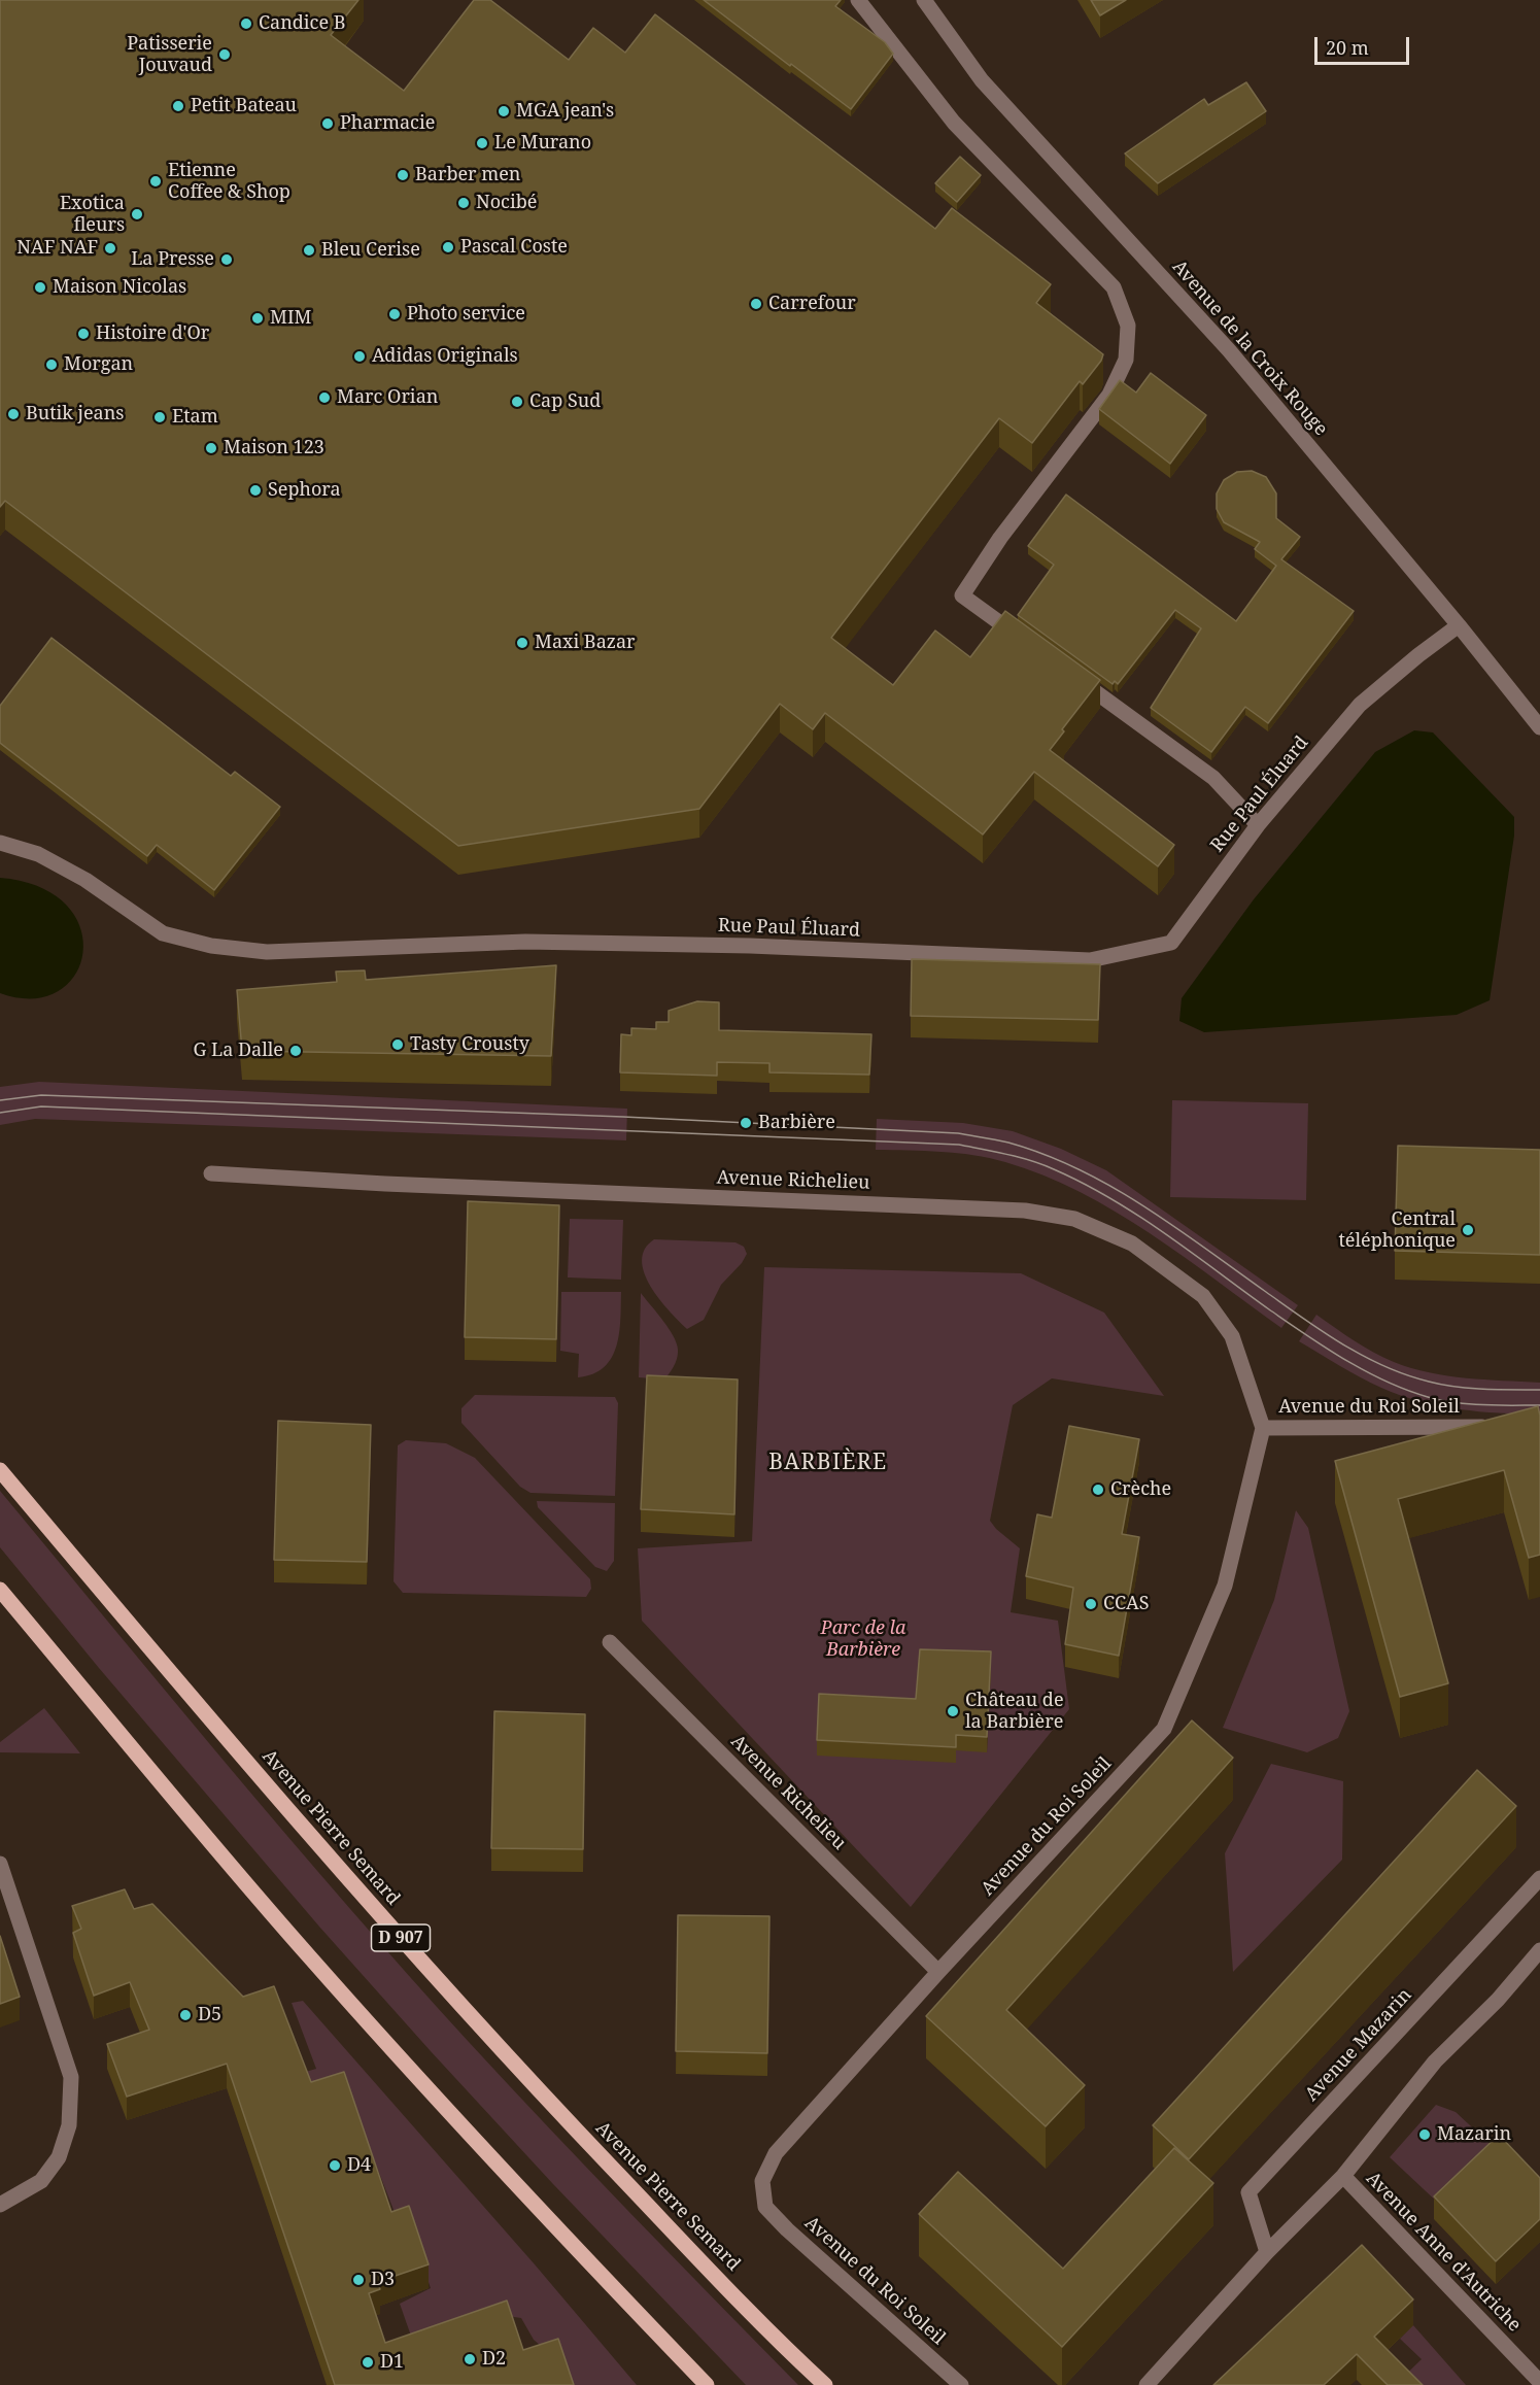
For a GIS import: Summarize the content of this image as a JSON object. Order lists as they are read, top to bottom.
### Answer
{
  "streets": {
    "main road": ["Avenue Pierre Semard", "D 907"],
    "street": [
      "Avenue de la Croix Rouge",
      "Rue Paul Éluard",
      "Avenue Richelieu",
      "Avenue du Roi Soleil",
      "Avenue Mazarin",
      "Avenue Anne d'Autriche"
    ]
  },
  "crossings": [
    ["Avenue de la Croix Rouge", "Rue Paul Éluard"],
    ["Avenue Richelieu", "Avenue du Roi Soleil"]
  ],
  "districts": ["BARBIÈRE"],
  "parks": ["Parc de la Barbière"],
  "places": [
    "Candice B",
    "Patisserie Jouvaud",
    "Petit Bateau",
    "MGA jean's",
    "Pharmacie",
    "Le Murano",
    "Barber men",
    "Etienne Coffee & Shop",
    "Nocibé",
    "Exotica fleurs",
    "Pascal Coste",
    "NAF NAF",
    "Bleu Cerise",
    "La Presse",
    "Maison Nicolas",
    "Carrefour",
    "Photo service",
    "MIM",
    "Histoire d'Or",
    "Adidas Originals",
    "Morgan",
    "Marc Orian",
    "Cap Sud",
    "Butik jeans",
    "Etam",
    "Maison 123",
    "Sephora",
    "Maxi Bazar",
    "Tasty Crousty",
    "G La Dalle",
    "Barbière",
    "Central téléphonique",
    "Crèche",
    "CCAS",
    "Château de la Barbière",
    "D5",
    "Mazarin",
    "D4",
    "D3",
    "D2",
    "D1"
  ],
  "scale_bar": "20 m"
}
